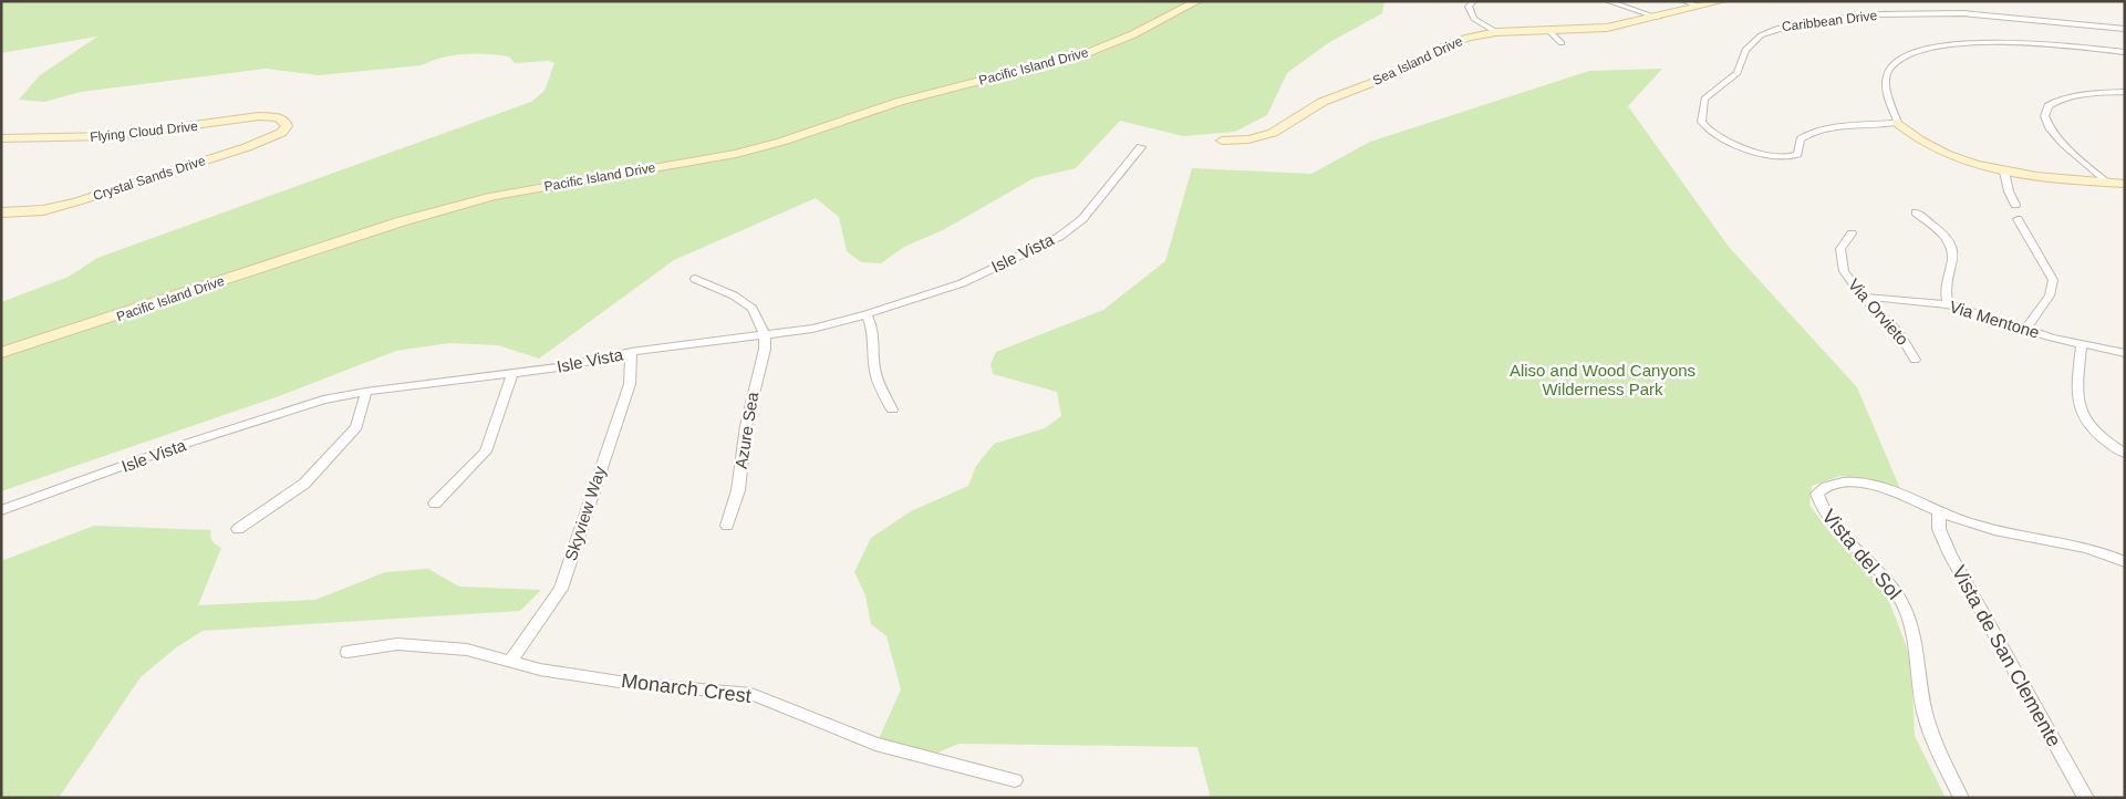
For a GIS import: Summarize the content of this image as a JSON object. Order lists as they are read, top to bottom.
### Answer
{
  "streets": {
    "street": [
      "Caribbean Drive",
      "Sea Island Drive",
      "Pacific Island Drive",
      "Flying Cloud Drive",
      "Crystal Sands Drive",
      "Isle Vista",
      "Via Orvieto",
      "Via Mentone",
      "Azure Sea",
      "Skyview Way",
      "Vista del Sol",
      "Vista de San Clemente",
      "Monarch Crest"
    ]
  },
  "crossings": [
    ["Flying Cloud Drive", "Crystal Sands Drive"],
    ["Isle Vista", "Azure Sea"],
    ["Isle Vista", "Skyview Way"],
    ["Via Orvieto", "Via Mentone"],
    ["Skyview Way", "Monarch Crest"],
    ["Vista del Sol", "Vista de San Clemente"]
  ],
  "parks": ["Aliso and Wood Canyons Wilderness Park"]
}
